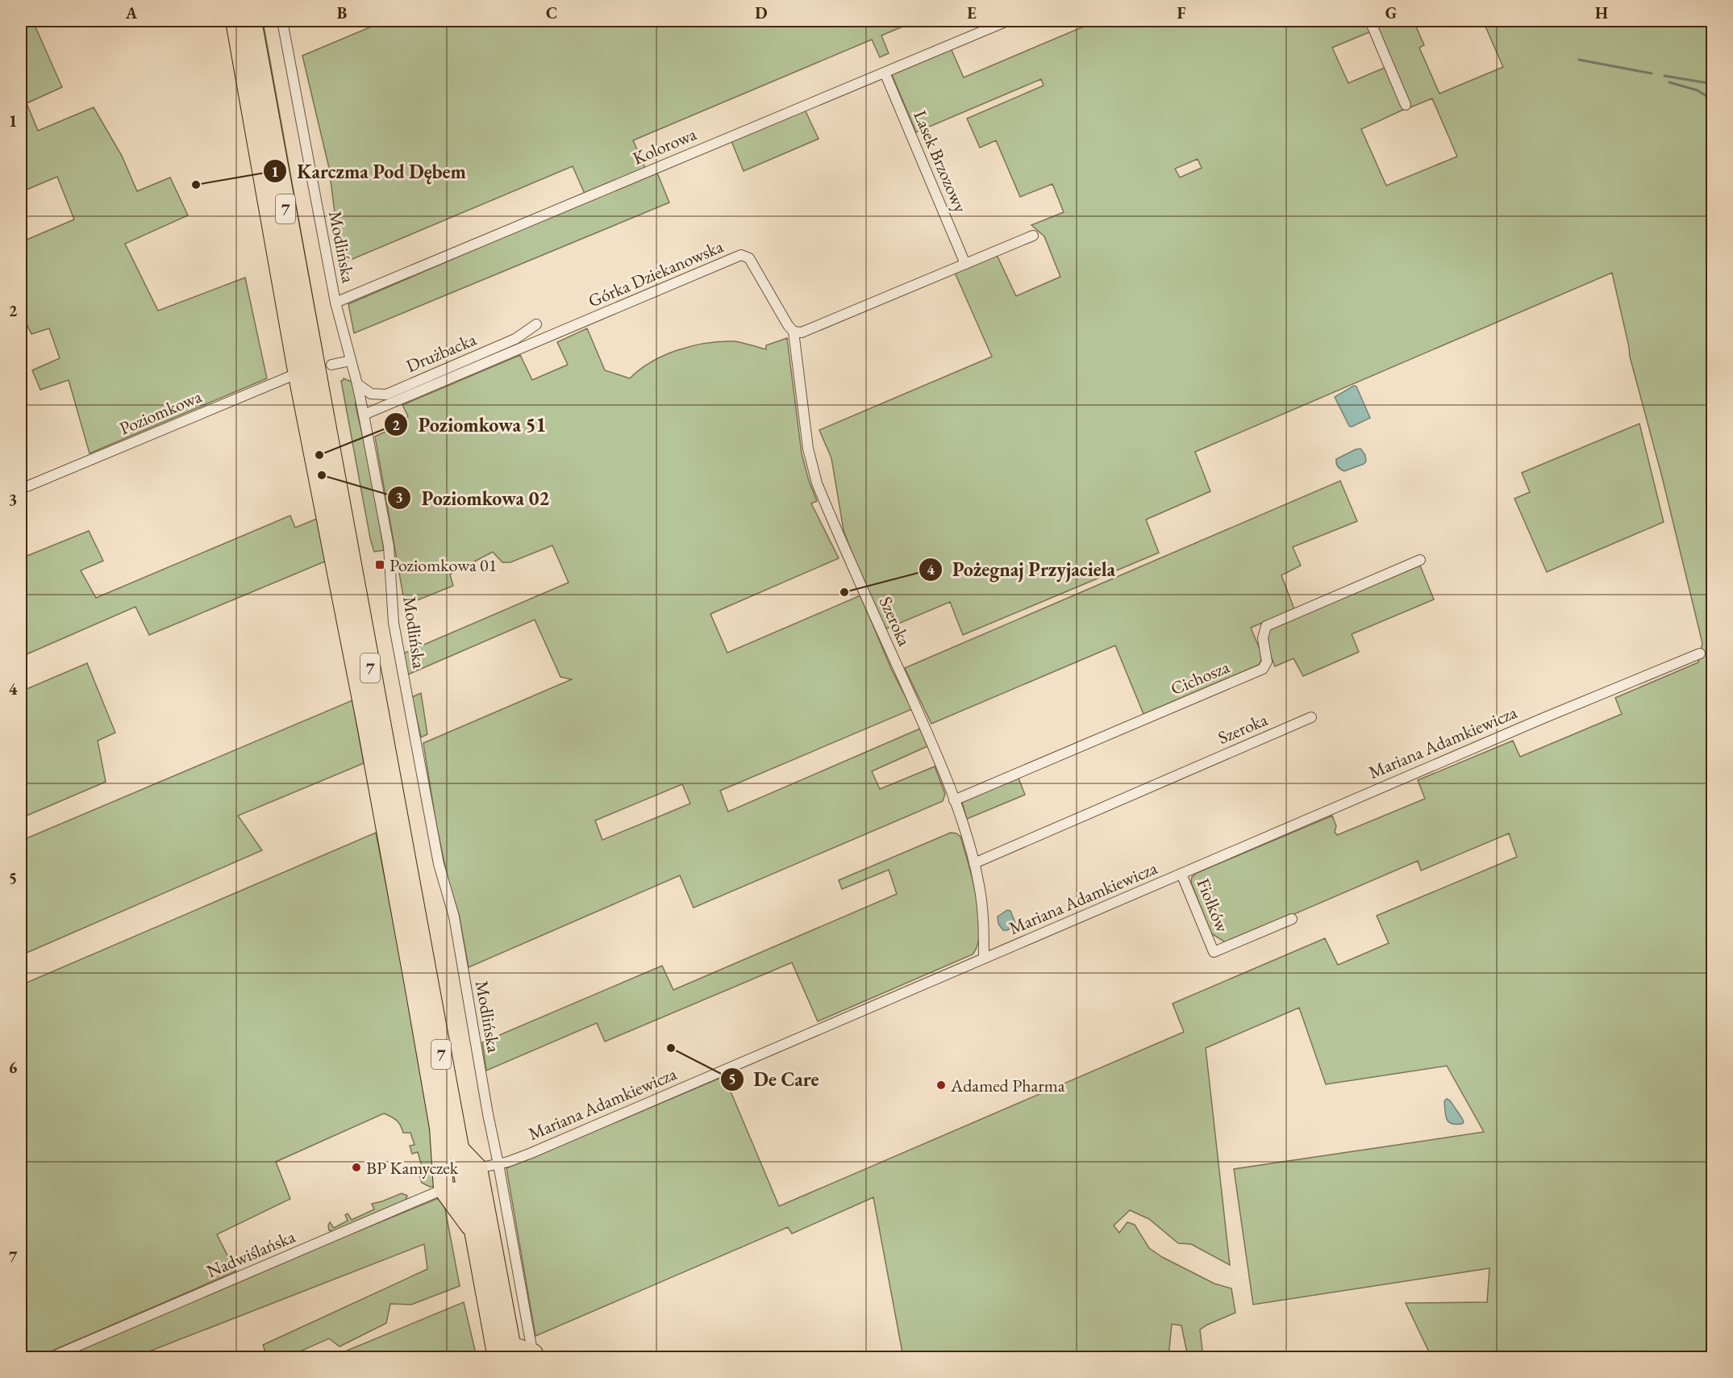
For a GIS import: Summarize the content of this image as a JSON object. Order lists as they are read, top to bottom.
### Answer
{
  "streets": {
    "highway": ["7"],
    "street": [
      "Kolorowa",
      "Lasek Brzozowy",
      "Modlińska",
      "Górka Dziekanowska",
      "Drużbacka",
      "Poziomkowa",
      "Szeroka",
      "Cichosza",
      "Mariana Adamkiewicza",
      "Fiołków",
      "Nadwiślańska"
    ]
  },
  "crossings": [
    ["Kolorowa", "Lasek Brzozowy"],
    ["Kolorowa", "Modlińska"],
    ["7", "Modlińska"],
    ["7", "Poziomkowa"],
    ["7", "Mariana Adamkiewicza"],
    ["7", "Nadwiślańska"],
    ["Modlińska", "Górka Dziekanowska"],
    ["Modlińska", "Drużbacka"],
    ["Modlińska", "Mariana Adamkiewicza"],
    ["Górka Dziekanowska", "Szeroka"],
    ["Szeroka", "Cichosza"],
    ["Szeroka", "Mariana Adamkiewicza"],
    ["Mariana Adamkiewicza", "Fiołków"]
  ],
  "places": {
    "other": [
      "Karczma Pod Dębem",
      "Poziomkowa 51",
      "Poziomkowa 02",
      "Pożegnaj Przyjaciela",
      "De Care",
      "Adamed Pharma",
      "BP Kamyczek"
    ],
    "transit": ["Poziomkowa 01"]
  },
  "grid": {
    "columns": [
      "A",
      "B",
      "C",
      "D",
      "E",
      "F",
      "G",
      "H"
    ],
    "rows": [
      "1",
      "2",
      "3",
      "4",
      "5",
      "6",
      "7"
    ]
  }
}
